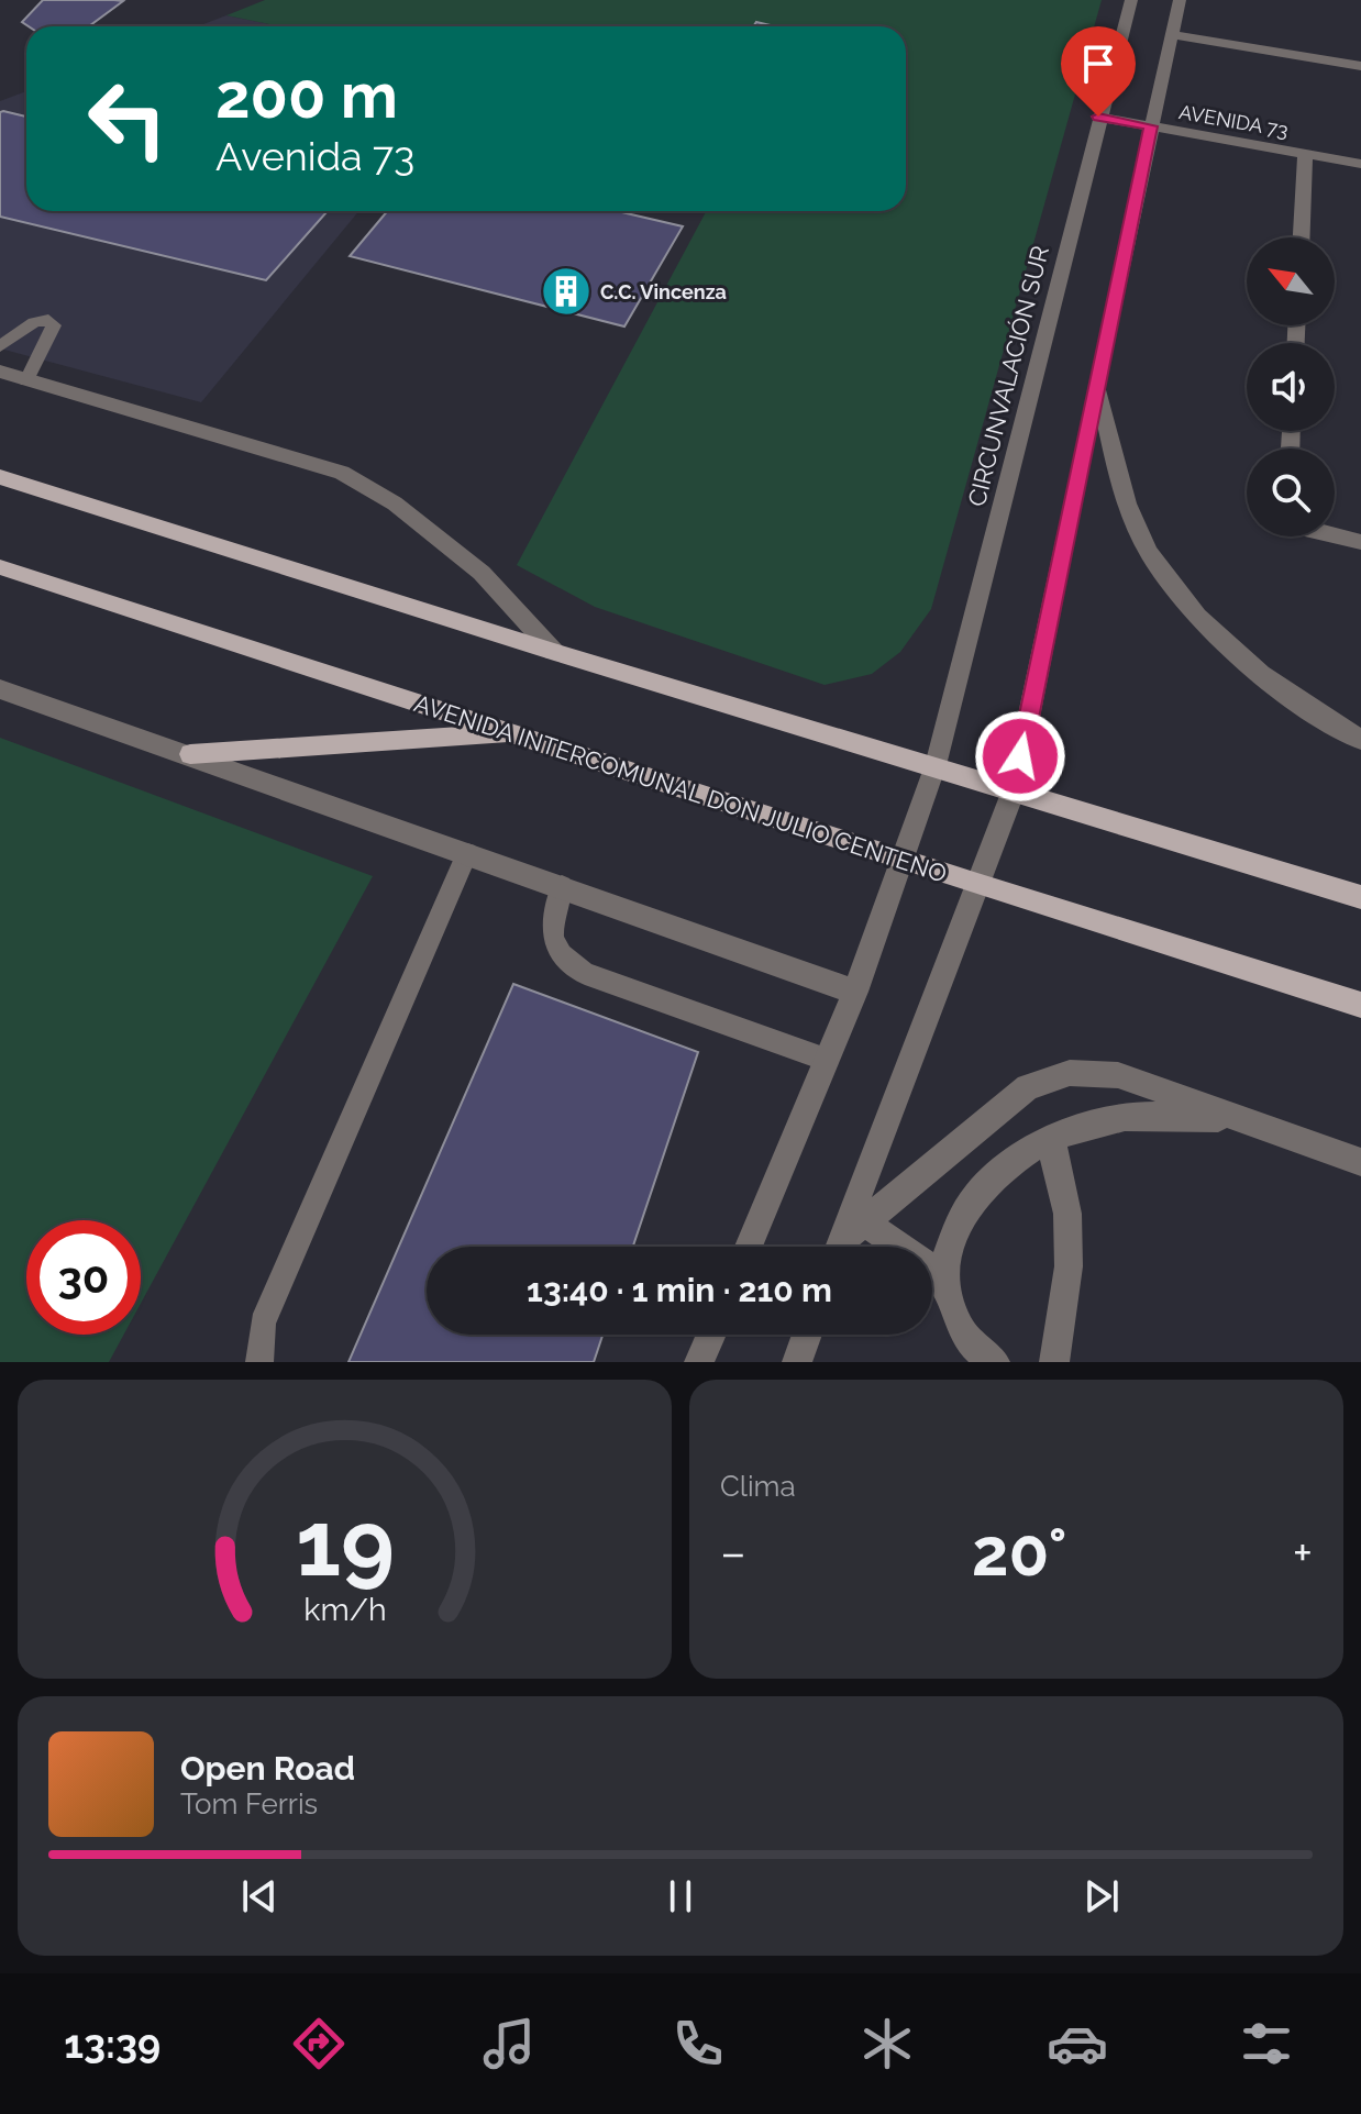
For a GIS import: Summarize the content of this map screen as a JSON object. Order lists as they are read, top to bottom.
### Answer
{
  "streets": {
    "main road": ["AVENIDA INTERCOMUNAL DON JULIO CENTENO"],
    "street": ["AVENIDA 73", "CIRCUNVALACIÓN SUR"]
  },
  "crossings": [
    ["AVENIDA 73", "CIRCUNVALACIÓN SUR"],
    ["CIRCUNVALACIÓN SUR", "AVENIDA INTERCOMUNAL DON JULIO CENTENO"]
  ],
  "places": {
    "building": ["C.C. Vincenza"]
  },
  "north": "top left",
  "page": {
    "turn": ["200 m", "Avenida 73"],
    "limit": "30",
    "trip": "13:40 · 1 min · 210 m",
    "tile": "Clima",
    "heat": ["−", "20°", "+"],
    "song": ["Open Road", "Tom Ferris"],
    "tabs": "13:39",
    "gauge": ["19", "km/h"]
  }
}
